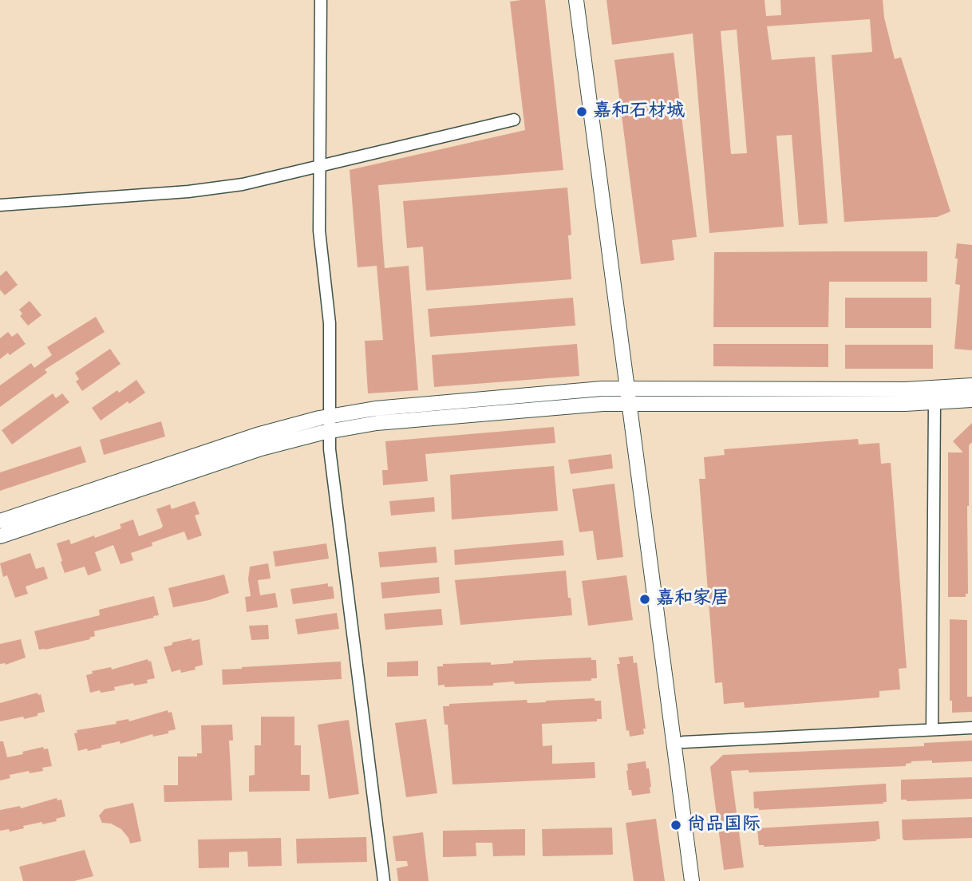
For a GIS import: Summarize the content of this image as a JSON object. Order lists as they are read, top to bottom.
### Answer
{
  "places": ["嘉和石材城", "嘉和家居", "尚品国际"]
}
